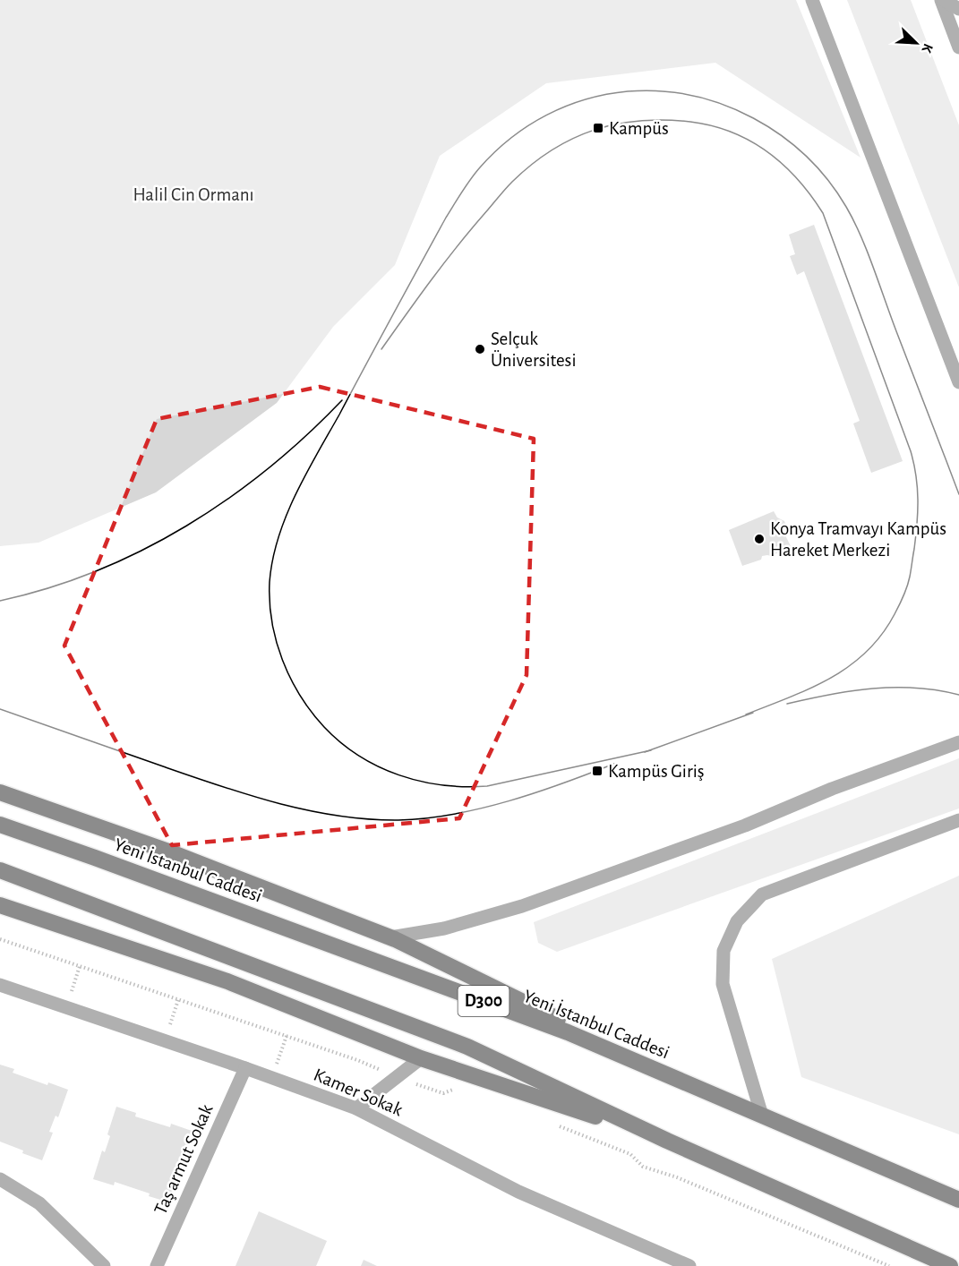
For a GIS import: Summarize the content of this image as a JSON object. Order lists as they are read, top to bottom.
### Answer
{
  "streets": {
    "highway": ["Yeni İstanbul Caddesi", "D300"],
    "street": ["Kamer Sokak", "Taş armut Sokak"]
  },
  "crossings": [
    ["Kamer Sokak", "Taş armut Sokak"]
  ],
  "parks": ["Halil Cin Ormanı"],
  "places": {
    "transit": ["Kampüs", "Kampüs Giriş"],
    "other": ["Selçuk Üniversitesi", "Konya Tramvayı Kampüs Hareket Merkezi"]
  },
  "north": "bottom right"
}
